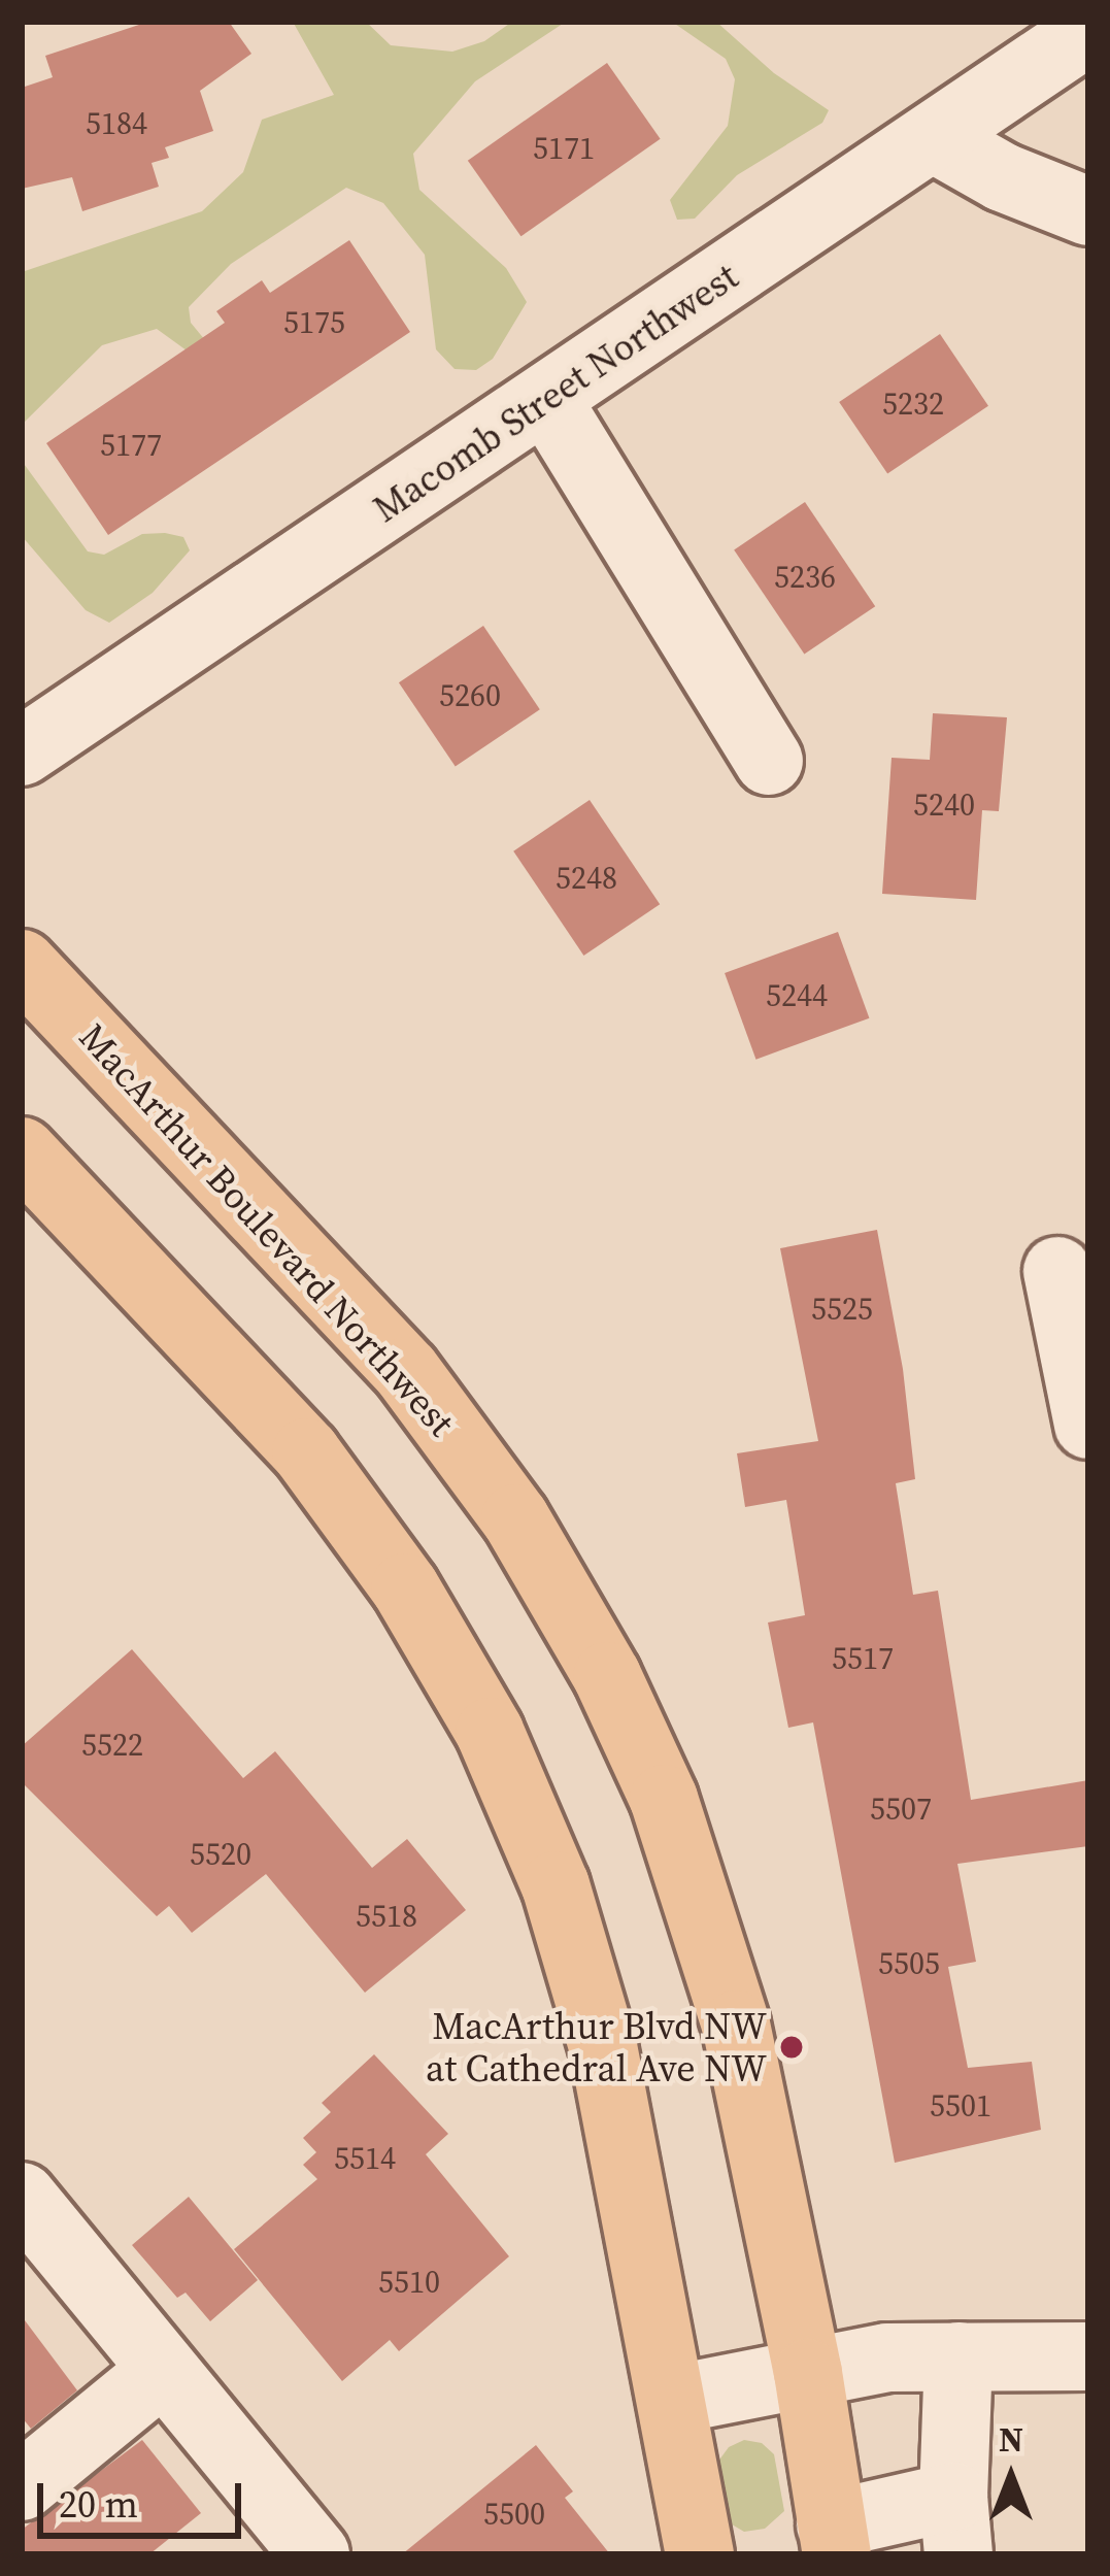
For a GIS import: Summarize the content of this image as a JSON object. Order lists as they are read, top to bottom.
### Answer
{
  "streets": {
    "main road": ["MacArthur Boulevard Northwest"],
    "street": ["Macomb Street Northwest"]
  },
  "places": ["MacArthur Blvd NW at Cathedral Ave NW"],
  "house_numbers": [
    "5184",
    "5171",
    "5175",
    "5232",
    "5177",
    "5236",
    "5260",
    "5240",
    "5248",
    "5244",
    "5525",
    "5517",
    "5522",
    "5507",
    "5520",
    "5518",
    "5505",
    "5501",
    "5514",
    "5510",
    "5500"
  ],
  "scale_bar": "20 m",
  "north": "top"
}
